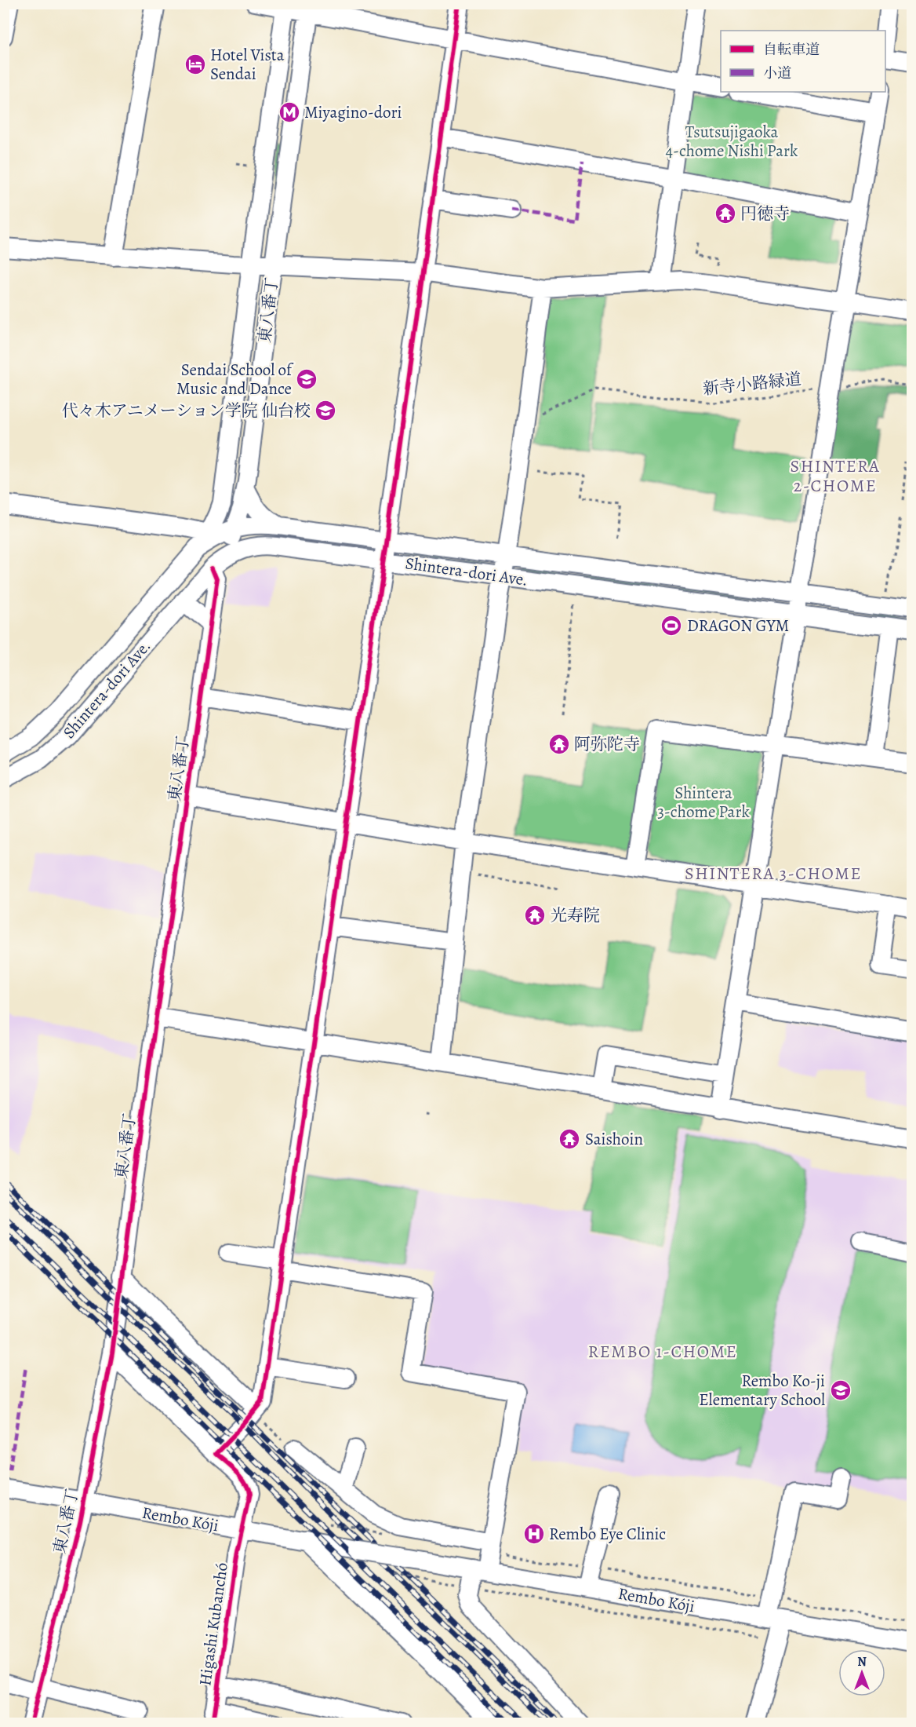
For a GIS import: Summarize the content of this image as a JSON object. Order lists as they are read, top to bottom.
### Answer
{
  "streets": {
    "street": [
      "東八番丁",
      "Shintera-dori Ave.",
      "Rembo Kóji",
      "Higashi Kubanchó"
    ],
    "path": ["新寺小路緑道"]
  },
  "crossings": [
    ["東八番丁", "Shintera-dori Ave."],
    ["東八番丁", "Rembo Kóji"],
    ["Rembo Kóji", "Higashi Kubanchó"]
  ],
  "districts": ["SHINTERA 2-CHOME", "SHINTERA 3-CHOME", "REMBO 1-CHOME"],
  "parks": ["Tsutsujigaoka 4-chome Nishi Park", "Shintera 3-chome Park"],
  "places": {
    "hotel": ["Hotel Vista Sendai"],
    "metro station": ["Miyagino-dori"],
    "temple": [
      "円徳寺",
      "阿弥陀寺",
      "光寿院",
      "Saishoin"
    ],
    "school or university": ["Sendai School of Music and Dance", "代々木アニメーション学院 仙台校", "Rembo Ko-ji Elementary School"],
    "sports": ["DRAGON GYM"],
    "hospital": ["Rembo Eye Clinic"]
  },
  "legend": ["自転車道", "小道"],
  "north": "top"
}
